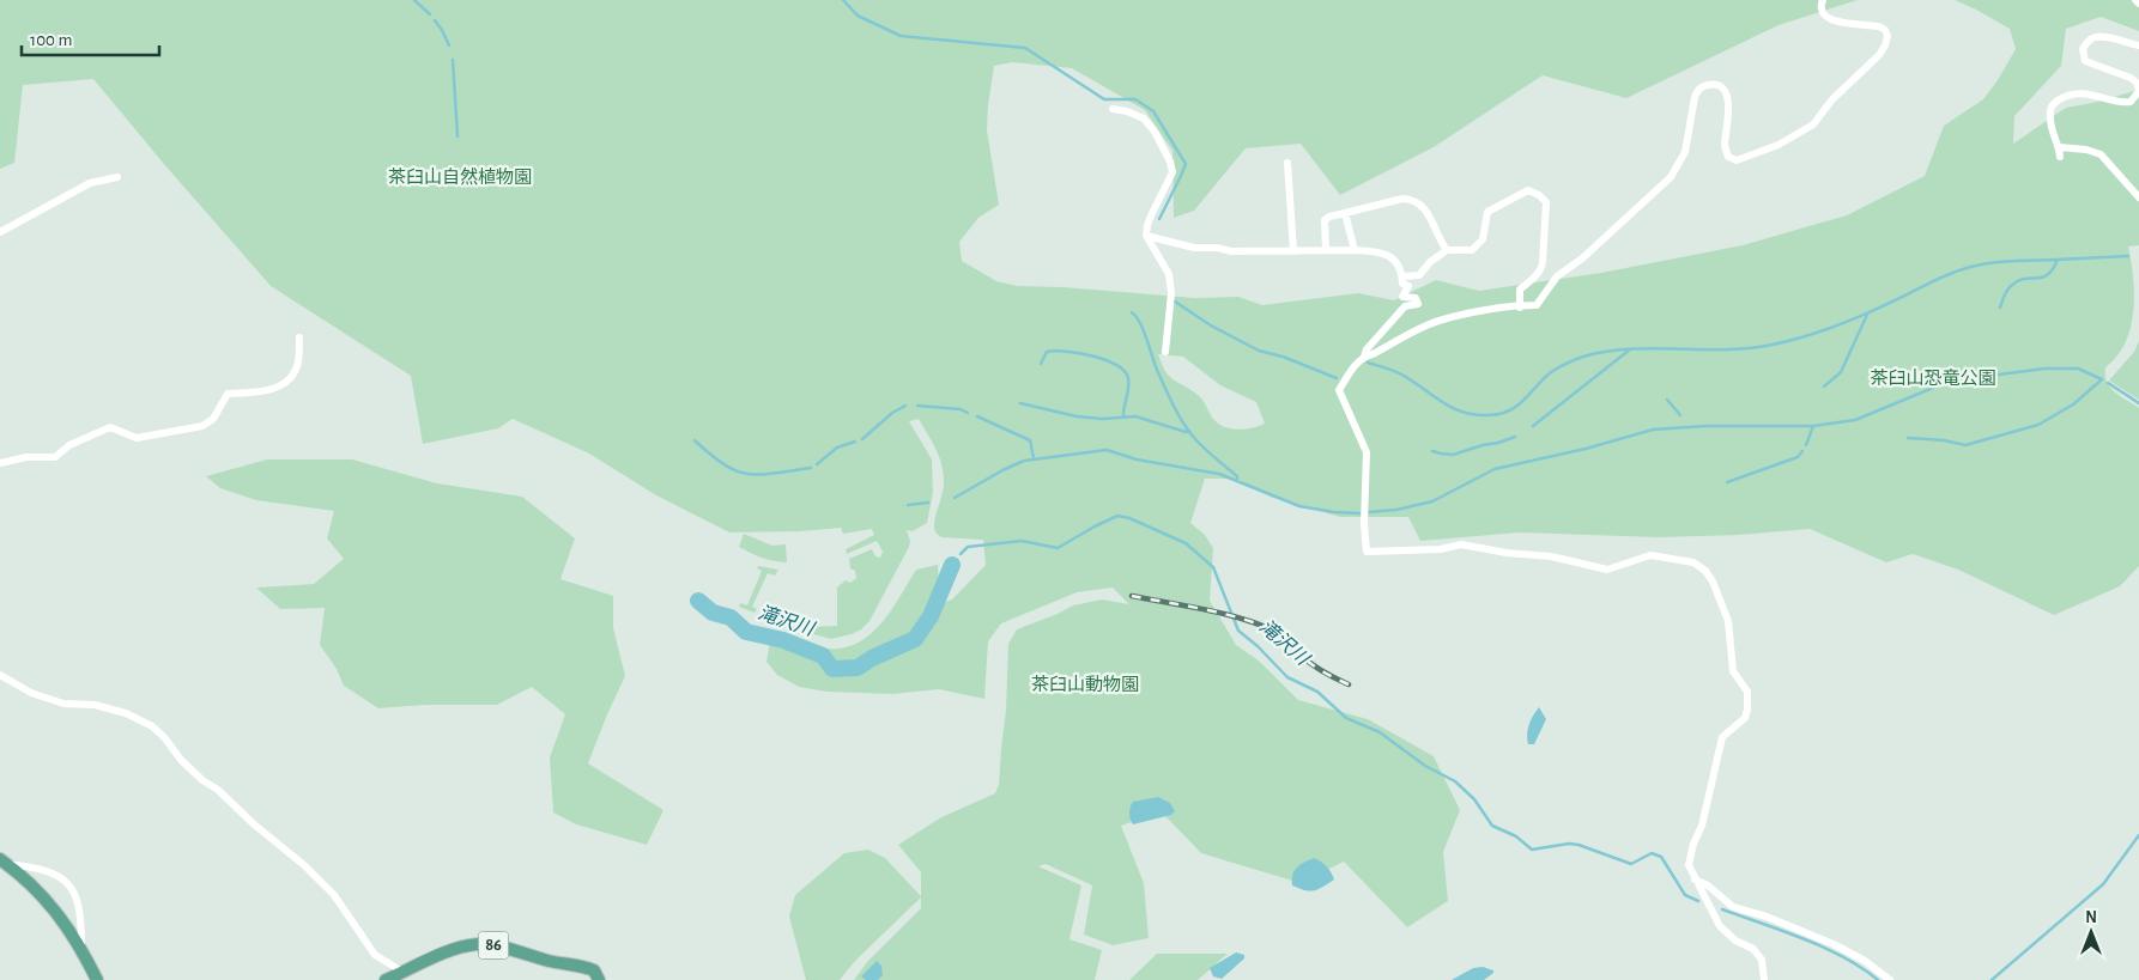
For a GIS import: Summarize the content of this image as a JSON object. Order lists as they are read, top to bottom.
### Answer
{
  "streets": {
    "main road": ["86"]
  },
  "water": ["滝沢川"],
  "parks": ["茶臼山自然植物園", "茶臼山恐竜公園", "茶臼山動物園"],
  "scale_bar": "100 m",
  "north": "top"
}
